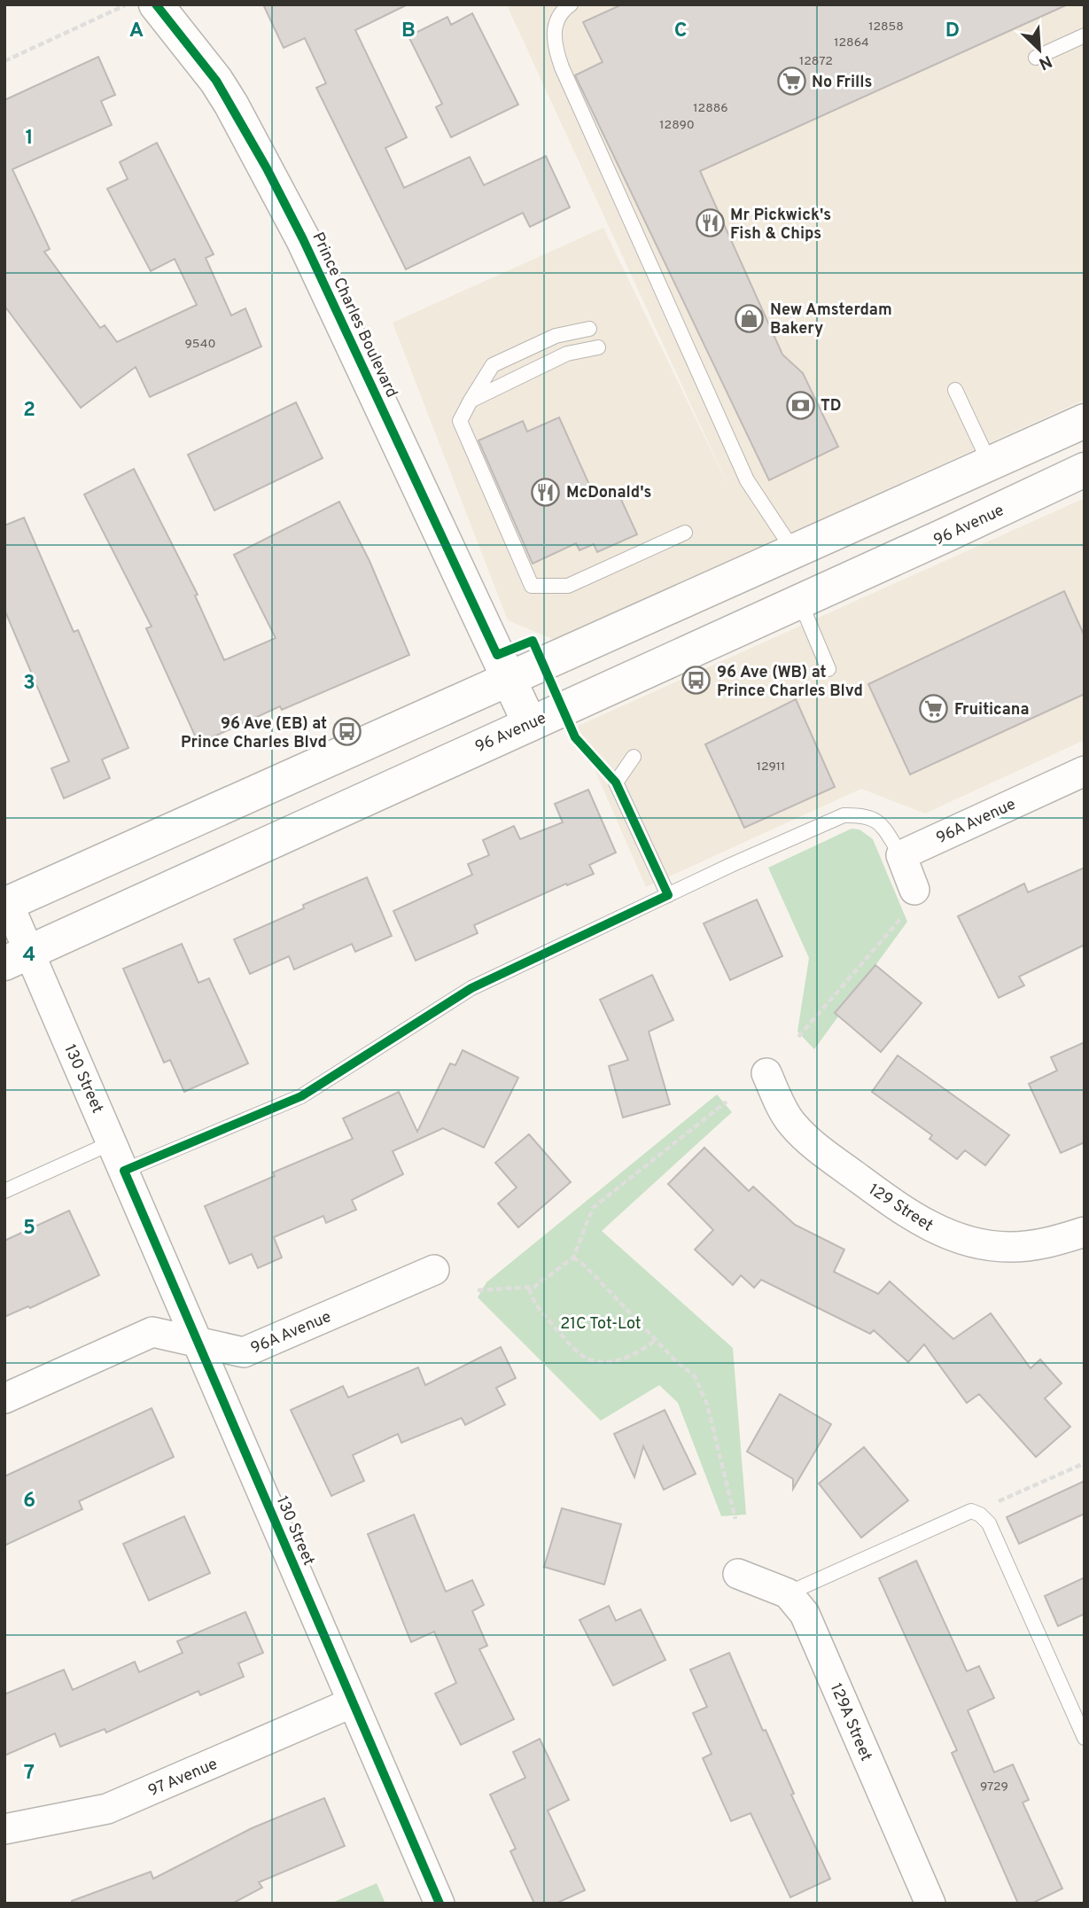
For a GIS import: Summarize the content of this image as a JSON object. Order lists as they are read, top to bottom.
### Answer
{
  "streets": {
    "main road": ["Prince Charles Boulevard", "96 Avenue"],
    "street": [
      "96A Avenue",
      "130 Street",
      "129 Street",
      "129A Street",
      "97 Avenue"
    ]
  },
  "crossings": [
    ["Prince Charles Boulevard", "96 Avenue"],
    ["96 Avenue", "130 Street"],
    ["96A Avenue", "130 Street"],
    ["130 Street", "97 Avenue"]
  ],
  "parks": ["21C Tot-Lot"],
  "places": {
    "supermarket": ["No Frills", "Fruiticana"],
    "restaurant": ["Mr Pickwick's Fish & Chips", "McDonald's"],
    "shop": ["New Amsterdam Bakery"],
    "bank": ["TD"],
    "bus stop": ["96 Ave (WB) at Prince Charles Blvd", "96 Ave (EB) at Prince Charles Blvd"]
  },
  "house_numbers": [
    "12858",
    "12864",
    "12872",
    "12886",
    "12890",
    "9540",
    "12911",
    "9729"
  ],
  "north": "bottom right",
  "grid": {
    "columns": [
      "A",
      "B",
      "C",
      "D"
    ],
    "rows": [
      "1",
      "2",
      "3",
      "4",
      "5",
      "6",
      "7"
    ]
  }
}
